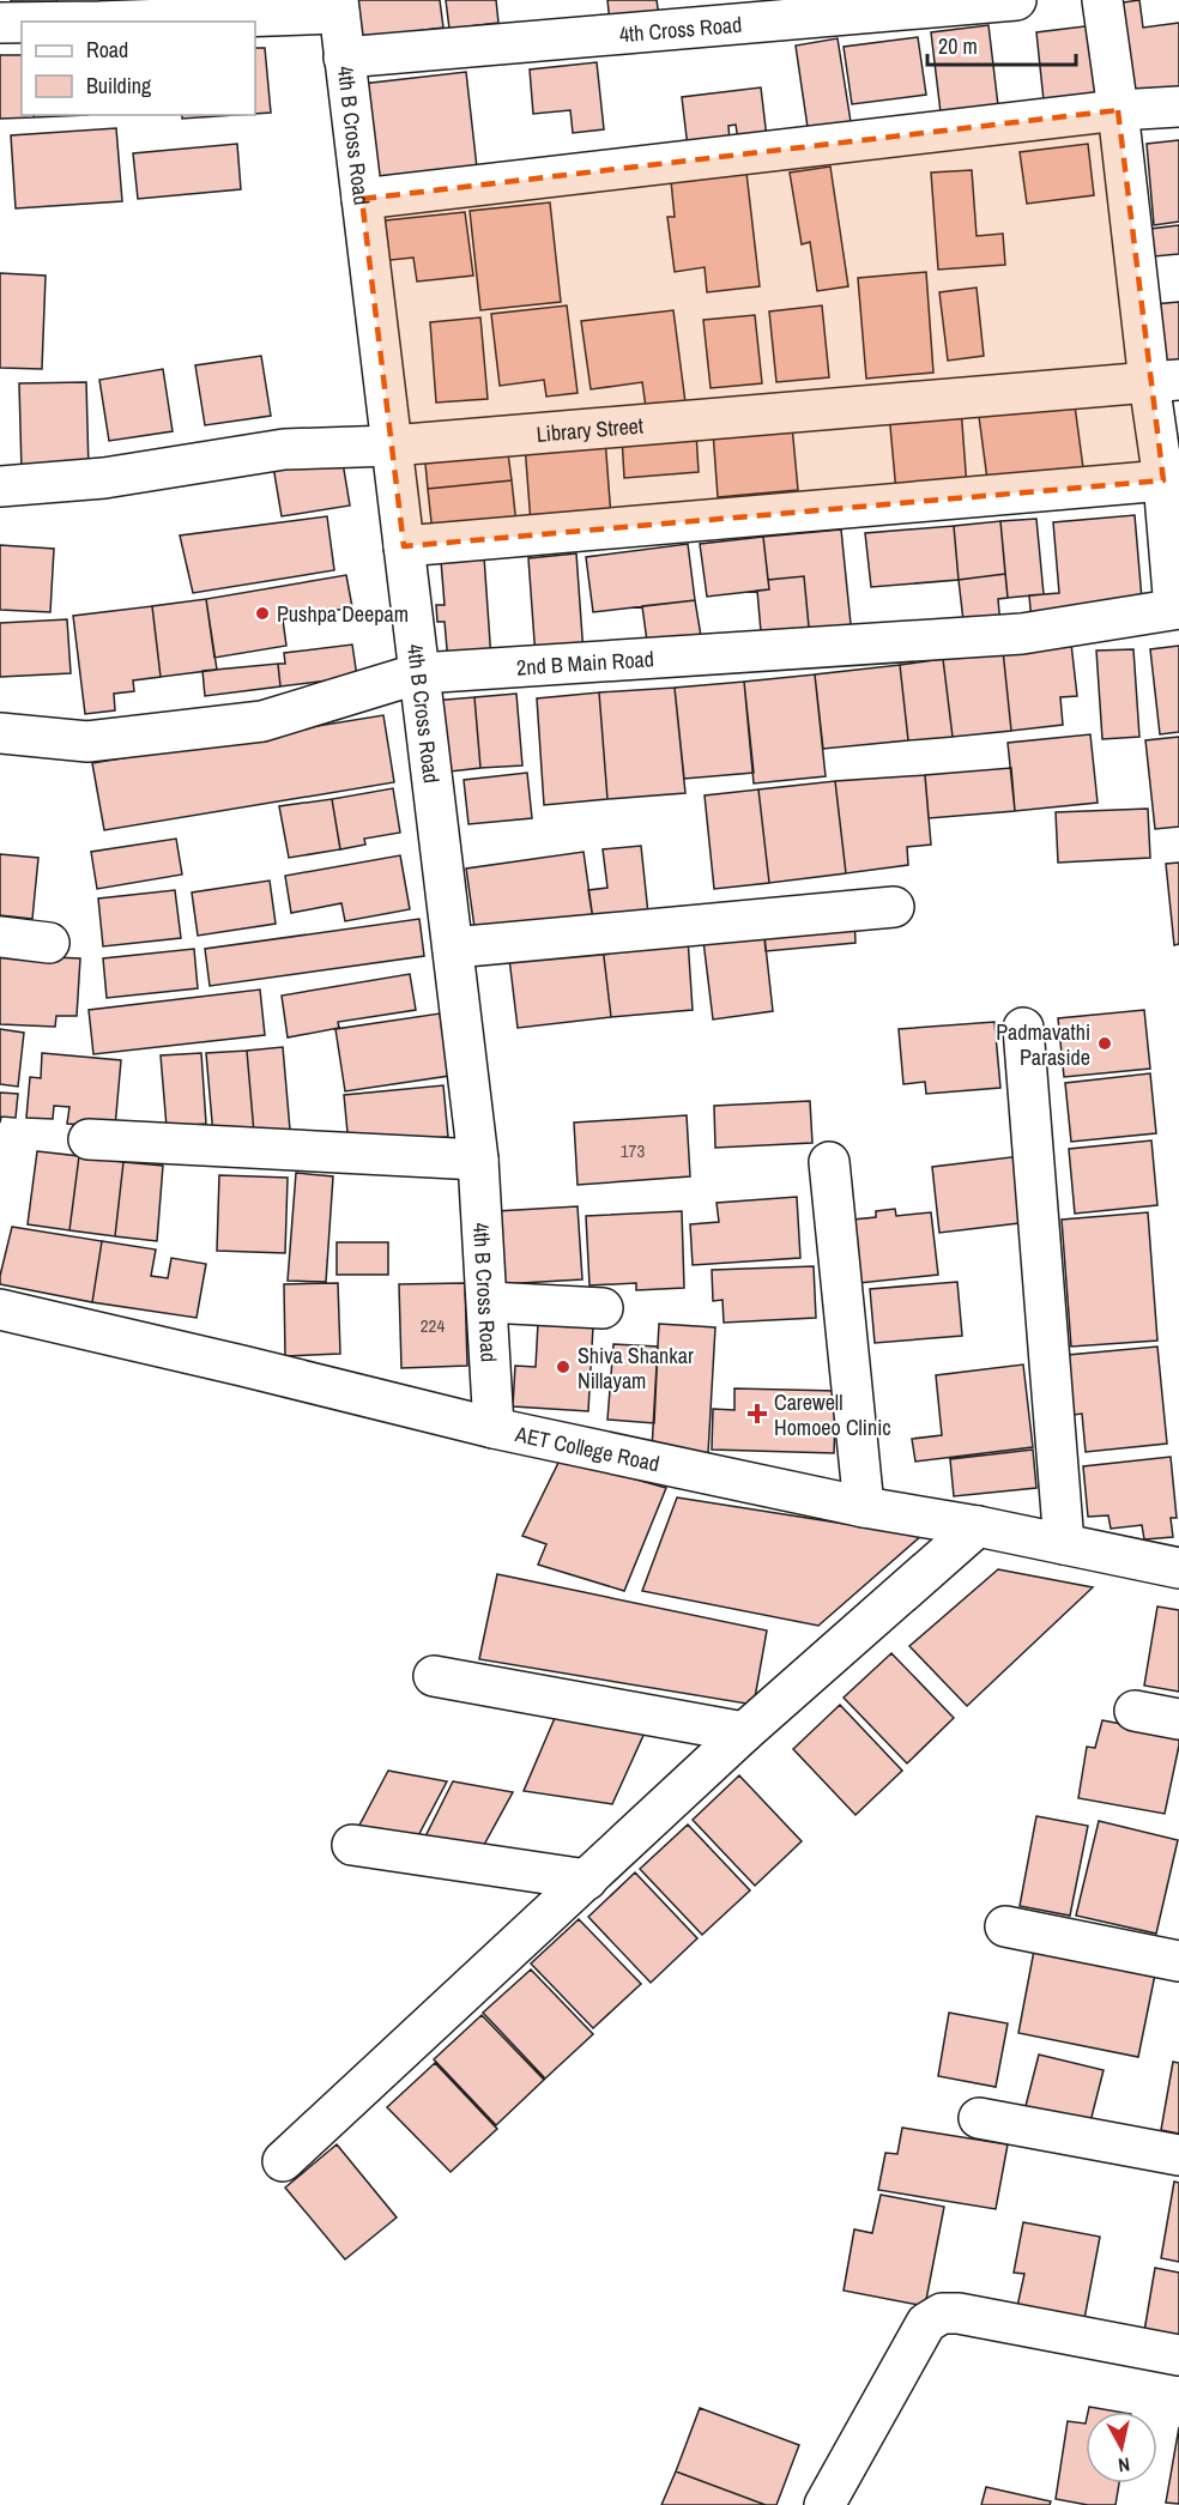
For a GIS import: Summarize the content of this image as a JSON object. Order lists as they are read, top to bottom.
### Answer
{
  "streets": {
    "street": [
      "4th Cross Road",
      "4th B Cross Road",
      "Library Street",
      "2nd B Main Road",
      "AET College Road"
    ]
  },
  "crossings": [
    ["4th Cross Road", "4th B Cross Road"],
    ["4th B Cross Road", "Library Street"],
    ["4th B Cross Road", "2nd B Main Road"],
    ["4th B Cross Road", "AET College Road"]
  ],
  "places": {
    "other": ["Pushpa Deepam", "Padmavathi Paraside", "Shiva Shankar Nillayam"],
    "health": ["Carewell Homoeo Clinic"]
  },
  "house_numbers": ["173", "224"],
  "legend": ["Road", "Building"],
  "scale_bar": "20 m",
  "north": "bottom"
}
